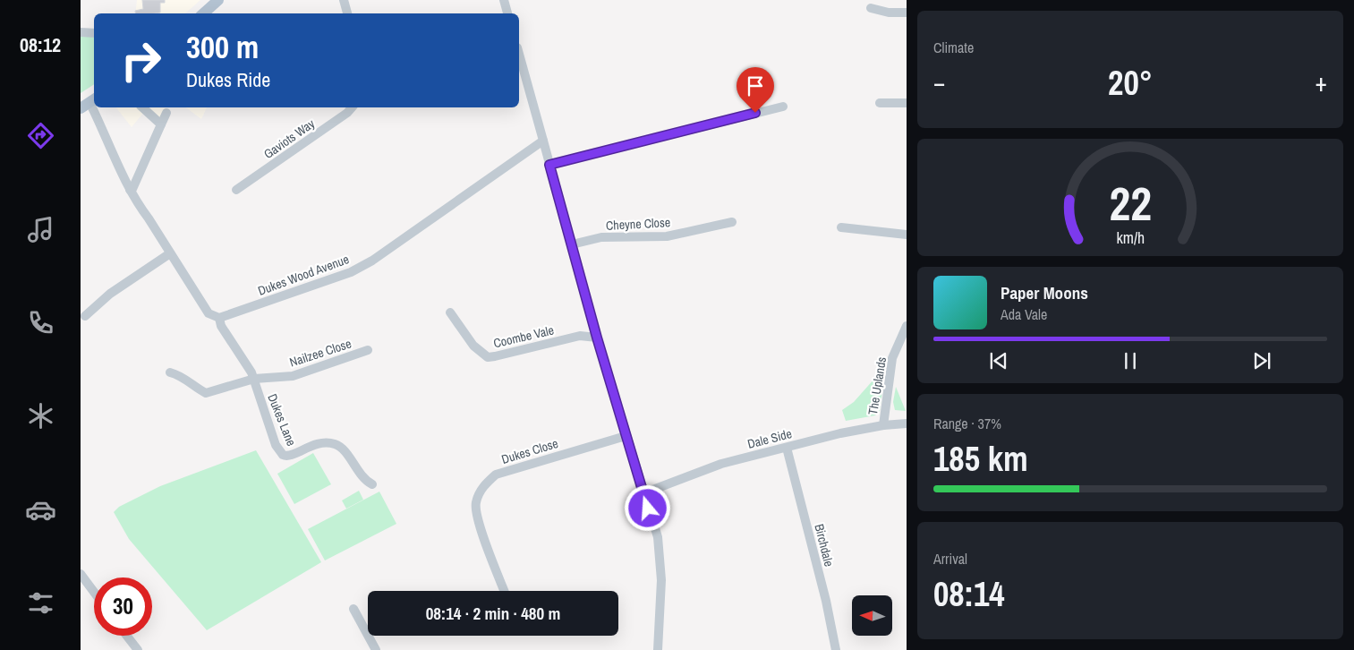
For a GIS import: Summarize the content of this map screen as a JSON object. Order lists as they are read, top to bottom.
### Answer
{
  "streets": {
    "street": [
      "Gaviots Way",
      "Cheyne Close",
      "Dukes Wood Avenue",
      "Coombe Vale",
      "Nailzee Close",
      "The Uplands",
      "Dukes Lane",
      "Dale Side",
      "Dukes Close",
      "Birchdale"
    ]
  },
  "crossings": [
    ["Dukes Wood Avenue", "Dukes Lane"],
    ["Nailzee Close", "Dukes Lane"],
    ["The Uplands", "Dale Side"],
    ["Dale Side", "Birchdale"]
  ],
  "north": "left",
  "page": {
    "tabs": "08:12",
    "tile": [
      "Climate",
      ["Range · 37%", "185 km"],
      ["Arrival", "08:14"]
    ],
    "turn": ["300 m", "Dukes Ride"],
    "heat": ["−", "20°", "+"],
    "song": ["Paper Moons", "Ada Vale"],
    "limit": "30",
    "trip": "08:14 · 2 min · 480 m",
    "gauge": ["22", "km/h"]
  }
}
